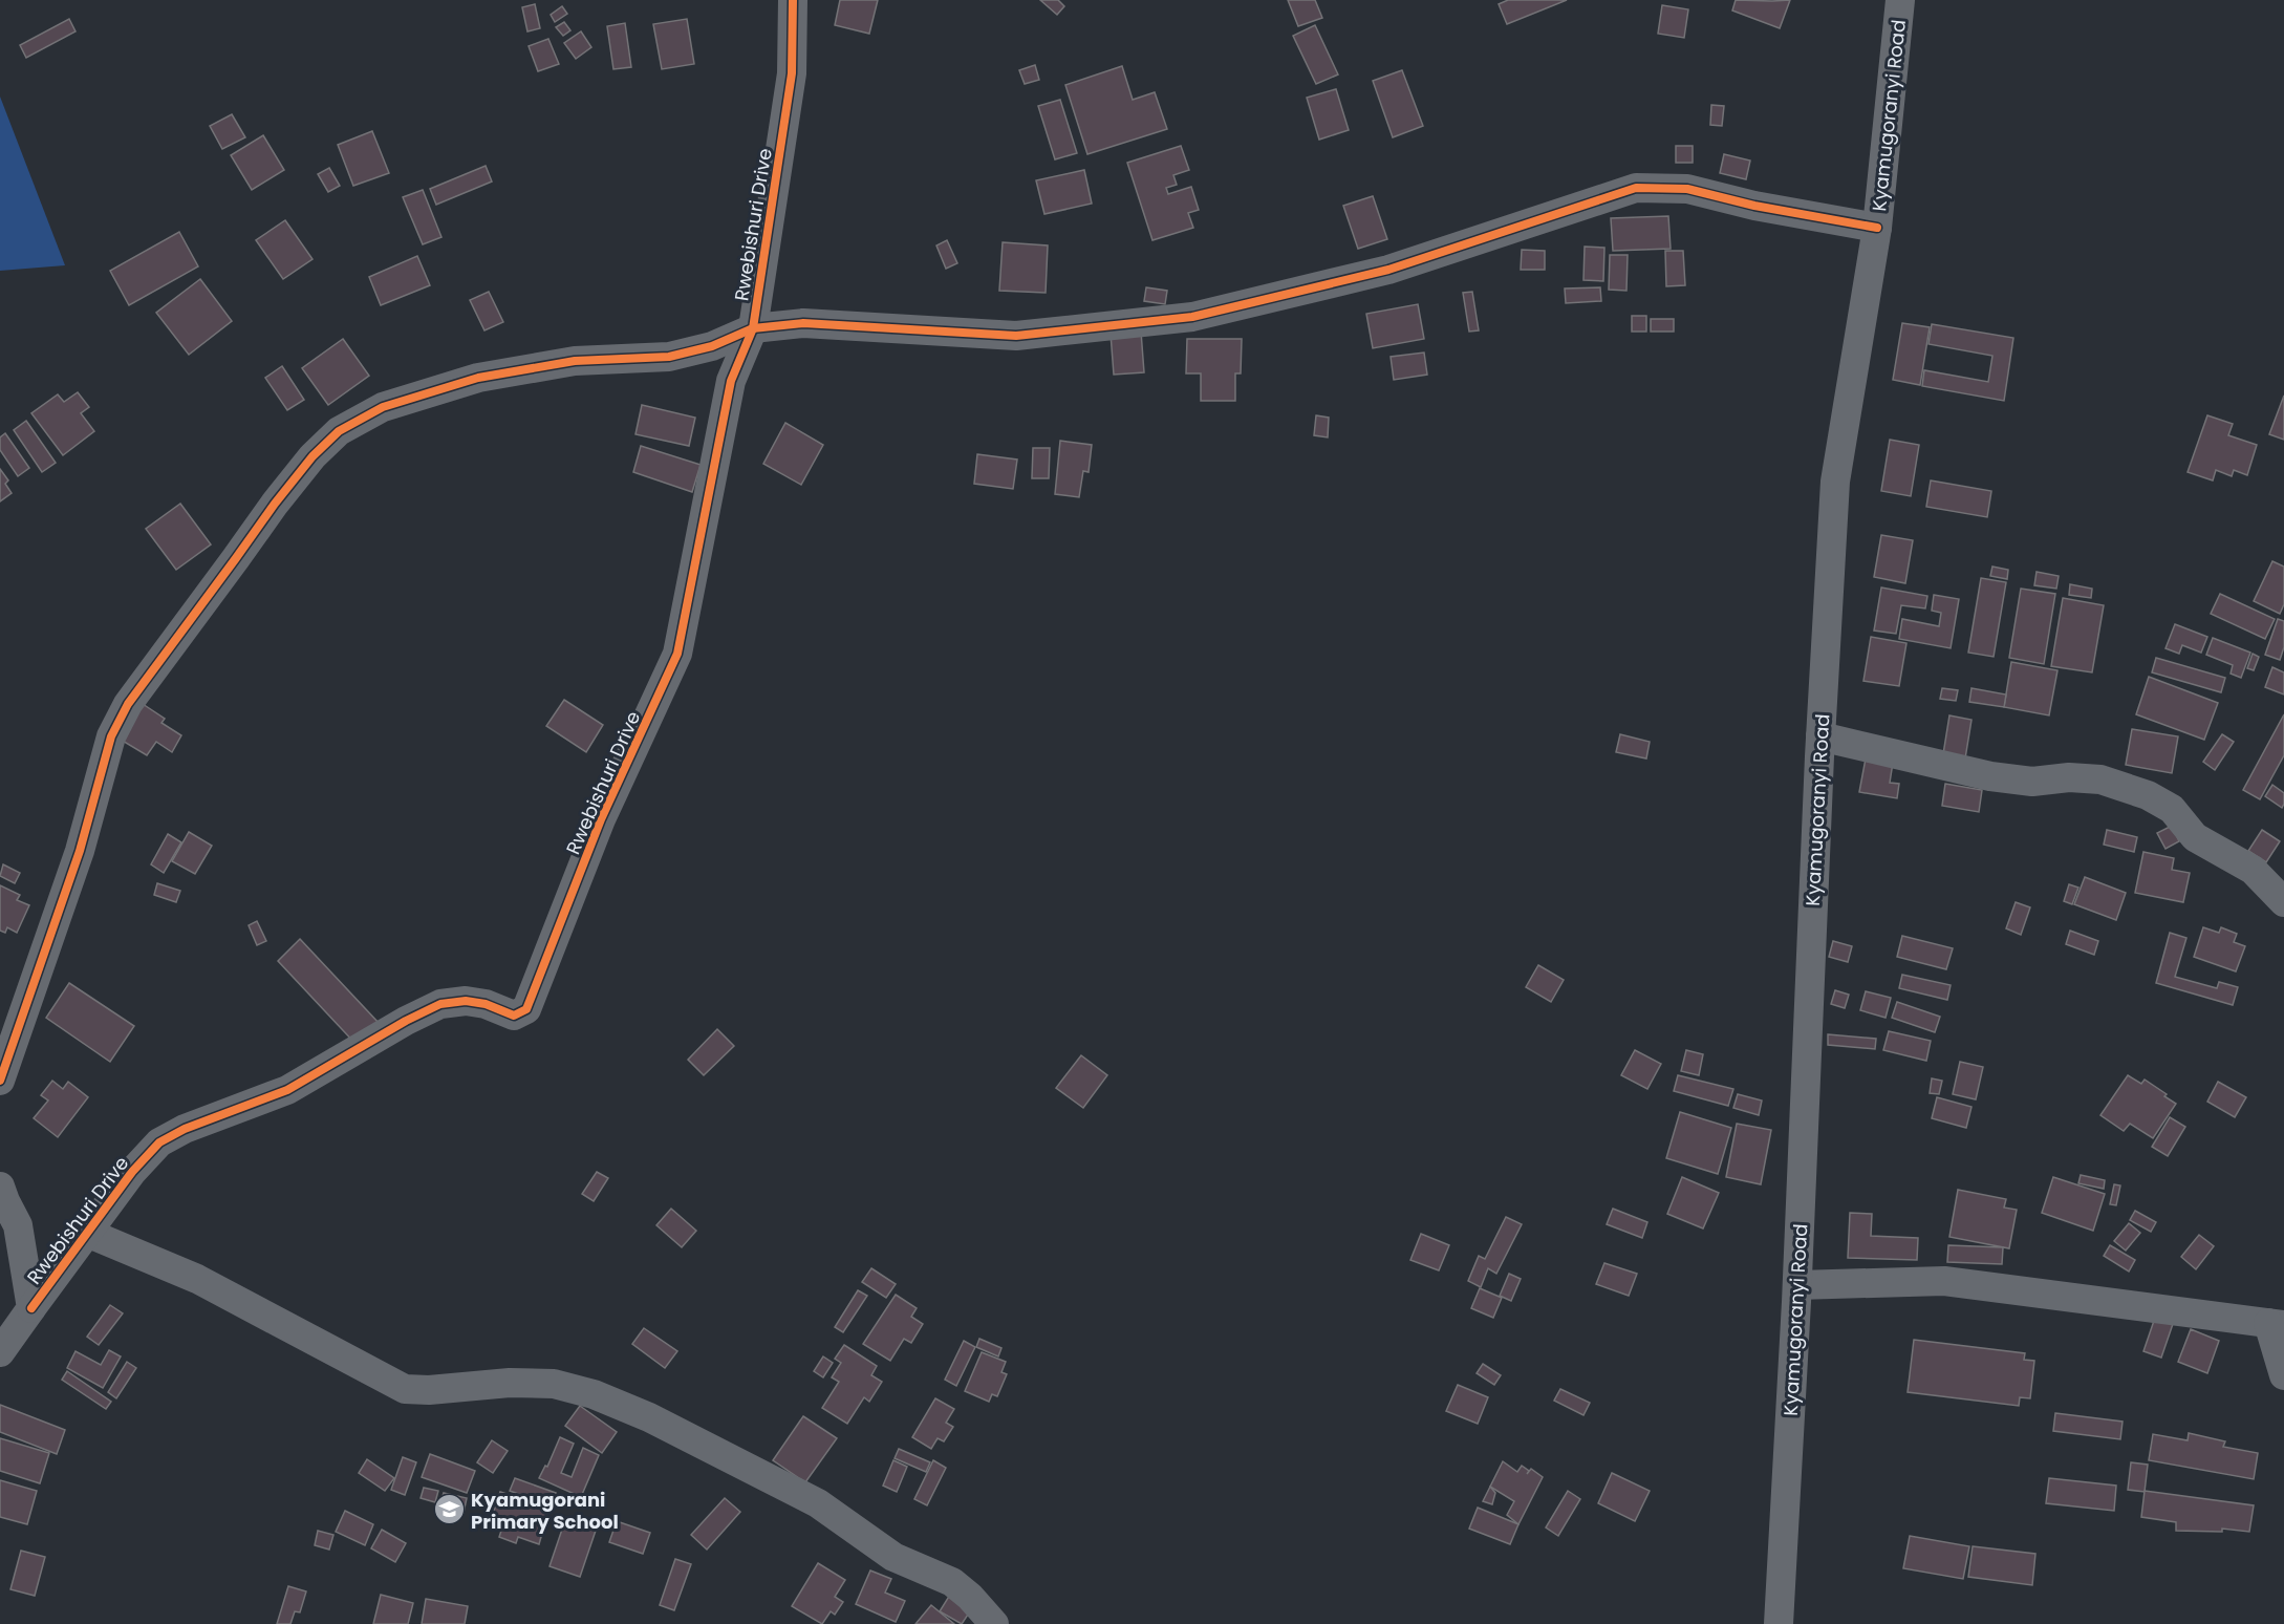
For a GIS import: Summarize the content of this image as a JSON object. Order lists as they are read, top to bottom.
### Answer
{
  "streets": {
    "street": ["Kyamugoranyi Road", "Rwebishuri Drive"]
  },
  "places": {
    "school or university": ["Kyamugorani Primary School"]
  }
}
